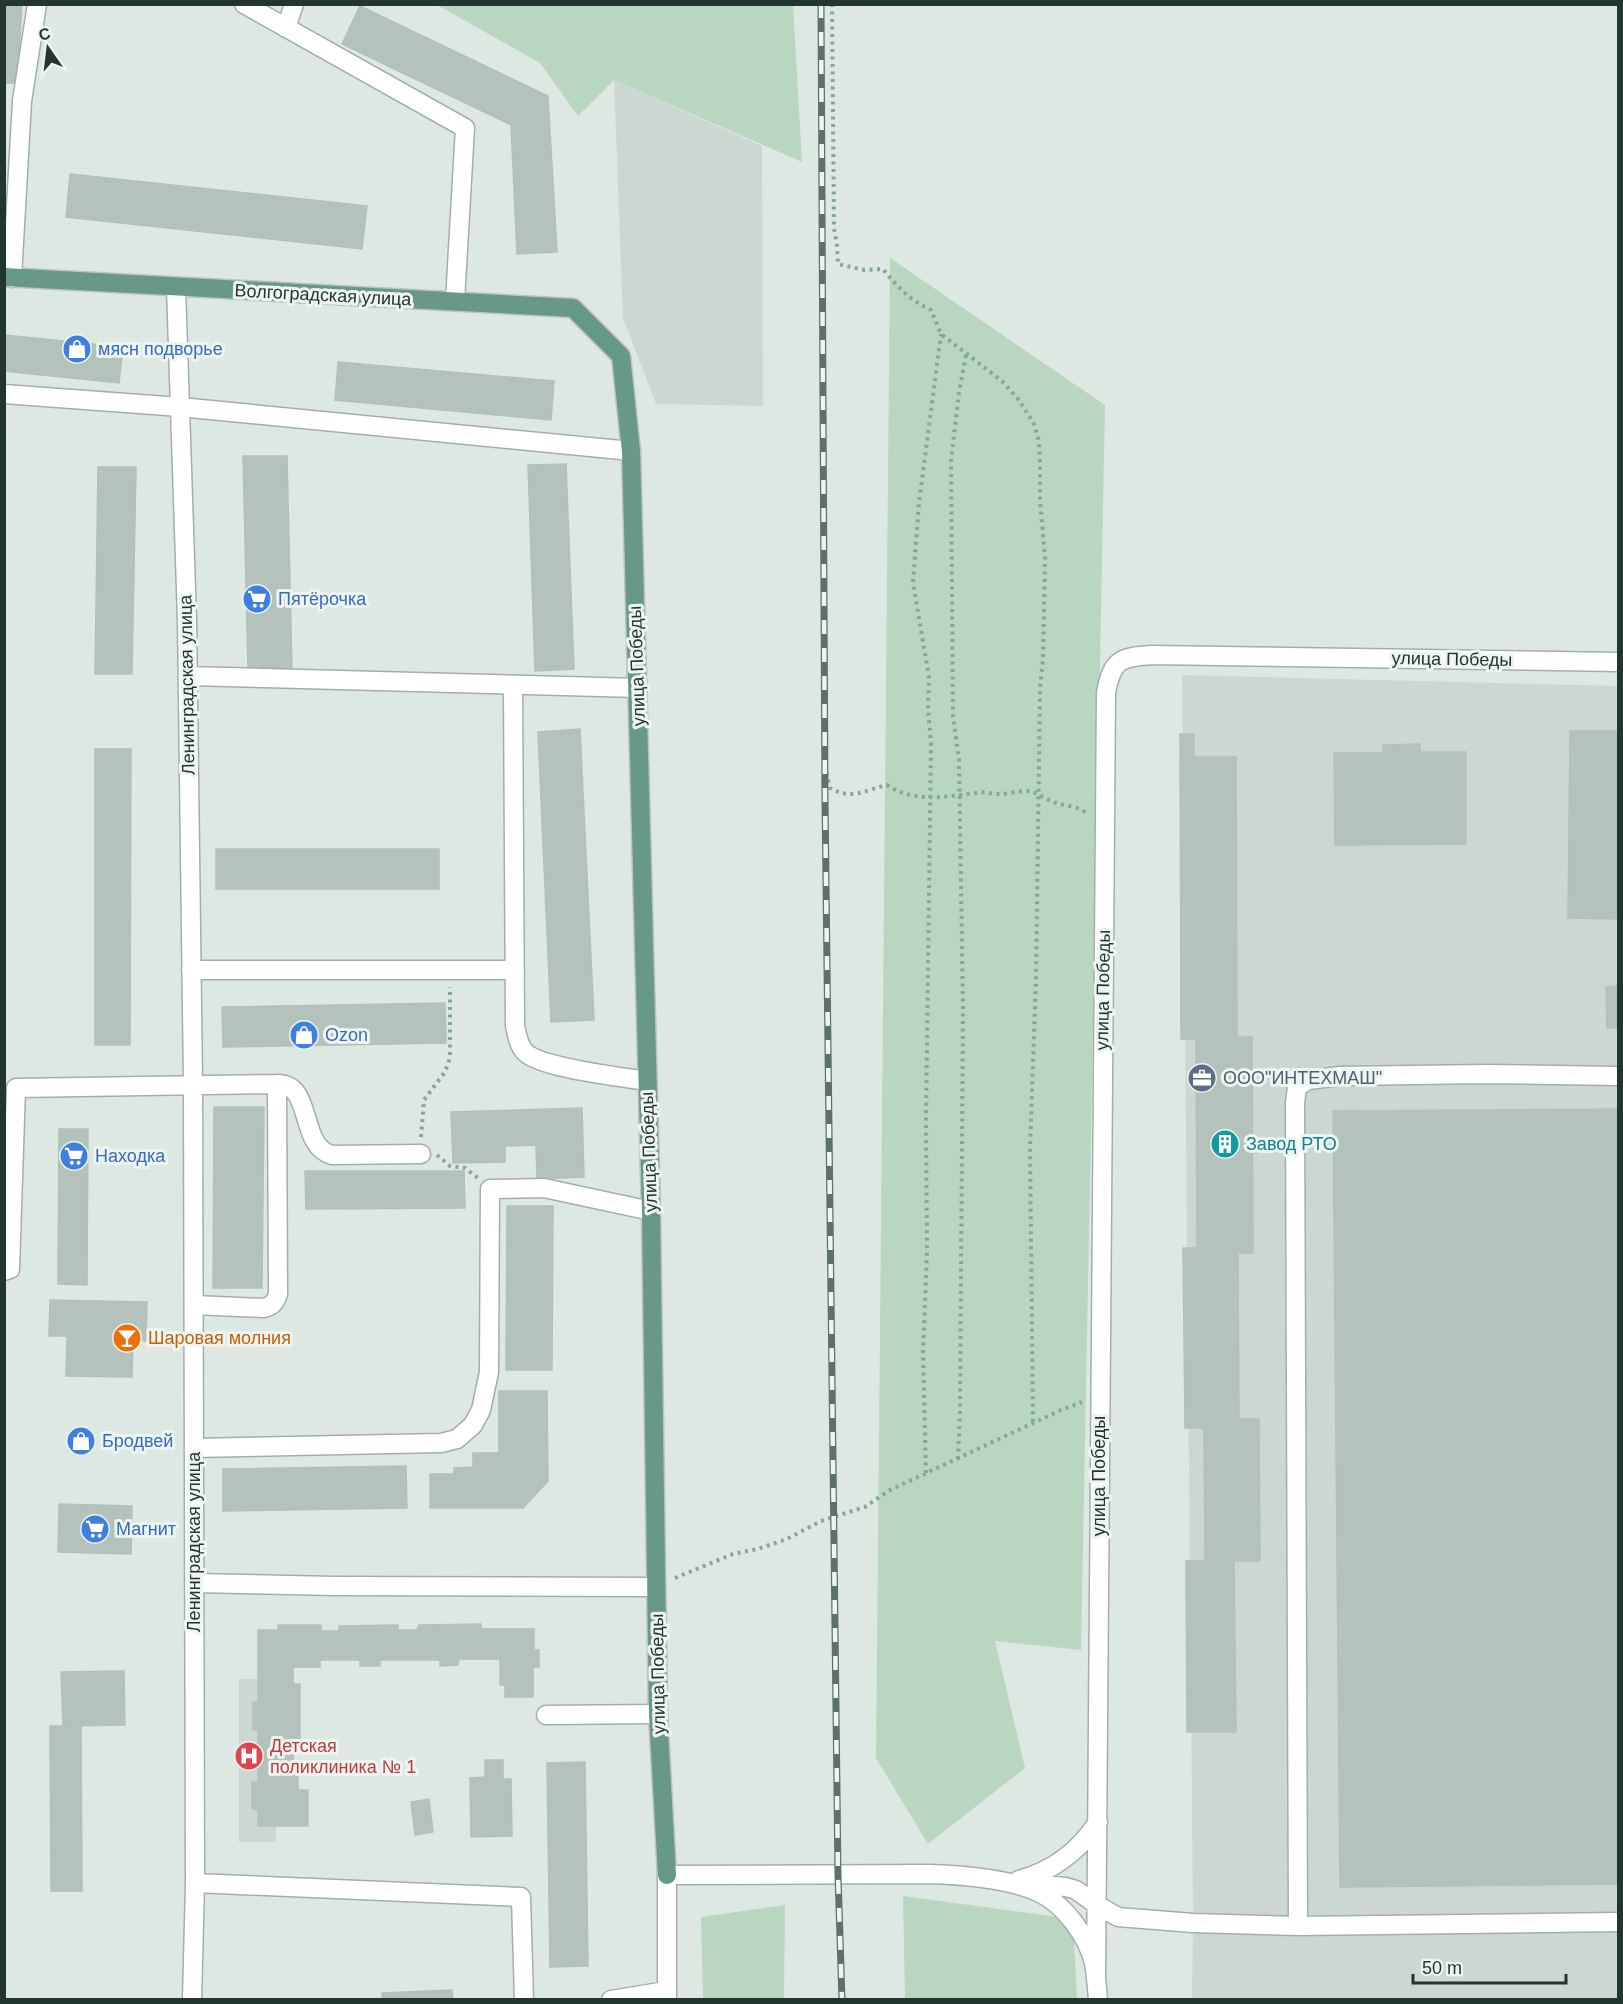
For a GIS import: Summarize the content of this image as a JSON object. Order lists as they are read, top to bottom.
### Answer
{
  "streets": {
    "main road": ["Волгоградская улица", "улица Победы"],
    "street": ["Ленинградская улица"]
  },
  "crossings": [
    ["Волгоградская улица", "улица Победы"],
    ["Волгоградская улица", "Ленинградская улица"]
  ],
  "places": {
    "shop": ["мясн подворье", "Ozon", "Бродвей"],
    "supermarket": ["Пятёрочка", "Находка", "Магнит"],
    "office": ["ООО\"ИНТЕХМАШ\""],
    "building": ["Завод РТО"],
    "bar": ["Шаровая молния"],
    "hospital": ["Детская поликлиника № 1"]
  },
  "scale_bar": "50 m",
  "north": "top"
}
